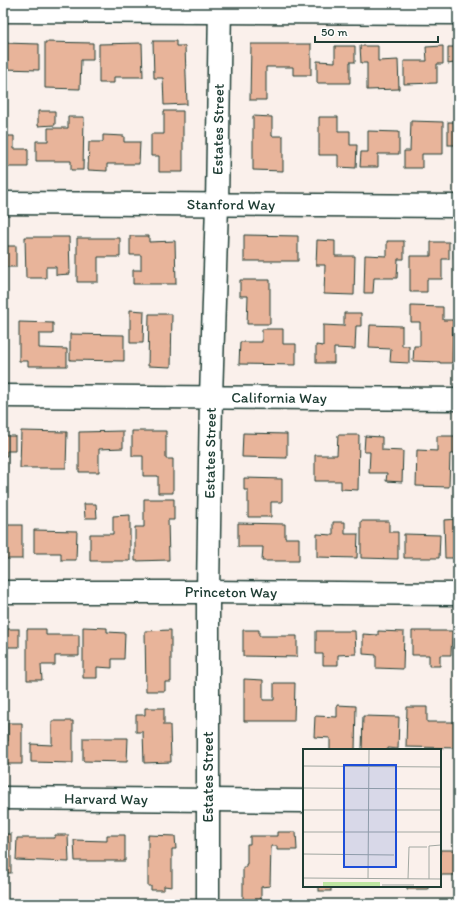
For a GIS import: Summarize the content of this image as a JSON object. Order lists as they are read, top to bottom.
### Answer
{
  "streets": {
    "street": [
      "Estates Street",
      "Stanford Way",
      "California Way",
      "Princeton Way",
      "Harvard Way"
    ]
  },
  "crossings": [
    ["Estates Street", "Stanford Way"],
    ["Estates Street", "California Way"],
    ["Estates Street", "Princeton Way"],
    ["Estates Street", "Harvard Way"]
  ],
  "scale_bar": "50 m"
}
